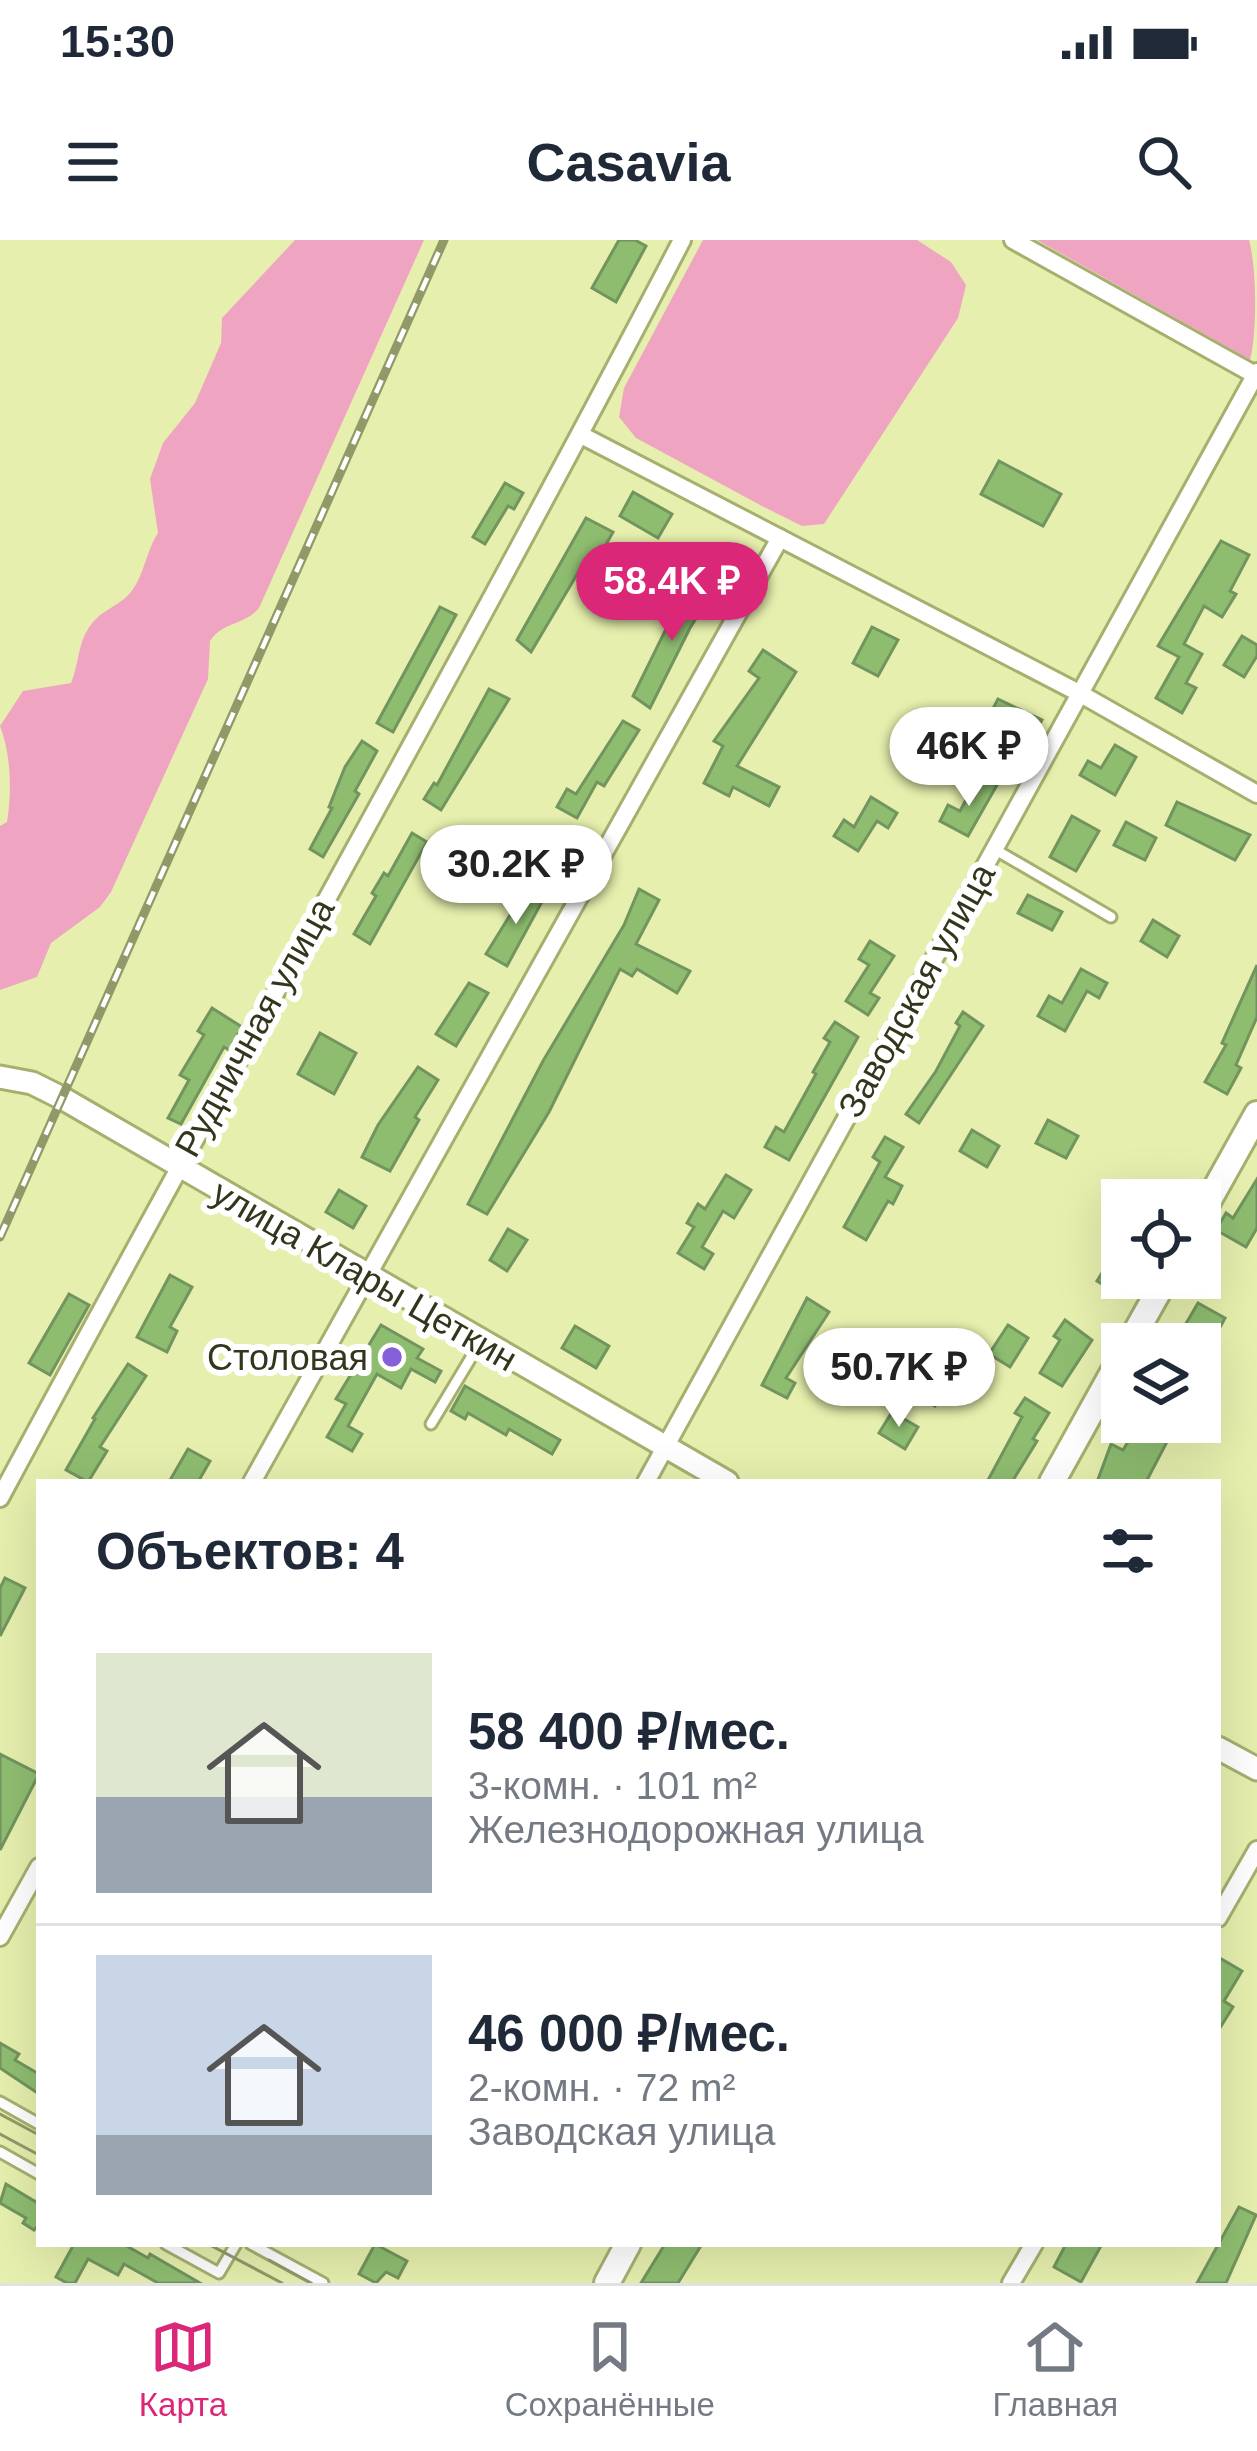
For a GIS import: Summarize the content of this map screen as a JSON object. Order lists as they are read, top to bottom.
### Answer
{
  "streets": {
    "street": ["Заводская улица", "Рудничная улица", "улица Клары Цеткин"]
  },
  "crossings": [
    ["Заводская улица", "улица Клары Цеткин"],
    ["Рудничная улица", "улица Клары Цеткин"]
  ],
  "places": ["Столовая"],
  "page": {
    "status": "15:30",
    "header": "Casavia",
    "price": [
      "58.4K ₽",
      "46K ₽",
      "30.2K ₽",
      "50.7K ₽"
    ],
    "heading": "Объектов: 4",
    "list": [
      {
        "name": "58 400 ₽/мес.",
        "note": "3-комн. · 101 m² · Железнодорожная улица"
      },
      {
        "name": "46 000 ₽/мес.",
        "note": "2-комн. · 72 m² · Заводская улица"
      }
    ],
    "tabs": ["Карта", "Сохранённые", "Главная"]
  }
}
